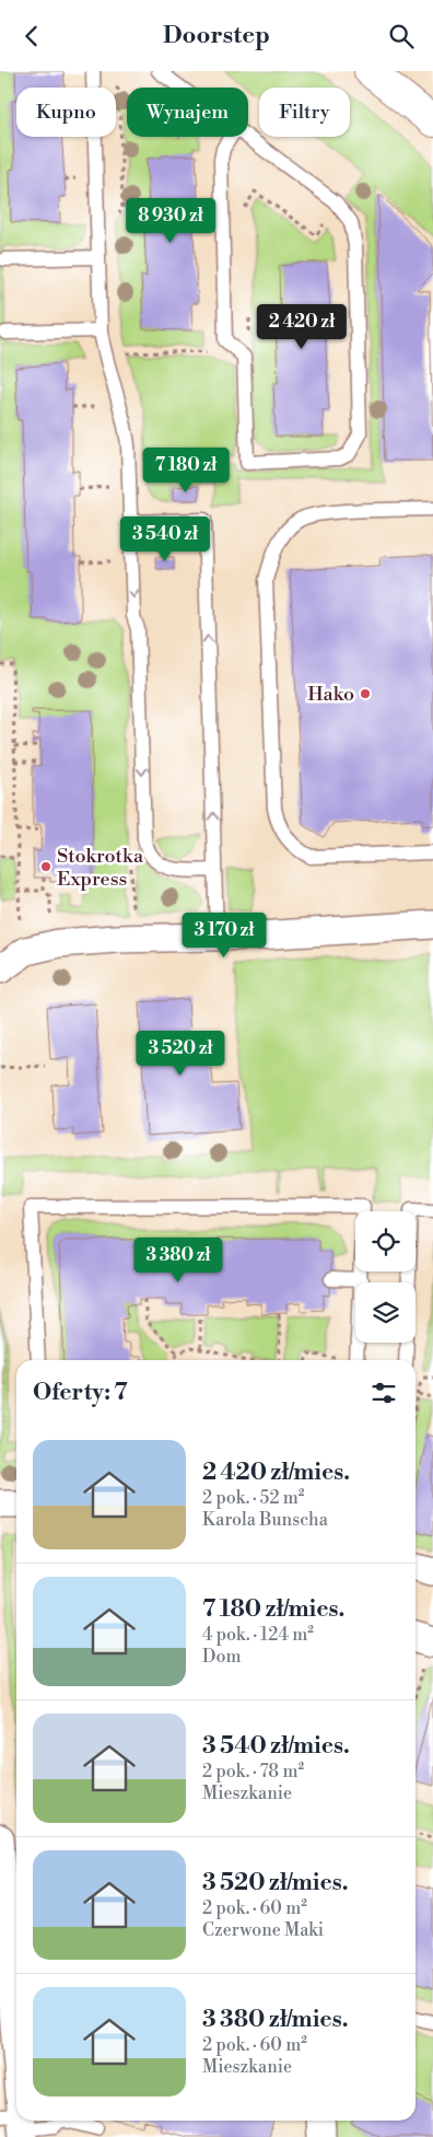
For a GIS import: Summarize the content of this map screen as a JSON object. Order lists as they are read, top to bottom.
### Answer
{
  "places": ["Hako", "Stokrotka Express"],
  "page": {
    "header": "Doorstep",
    "chip": ["Kupno", "Wynajem", "Filtry"],
    "price": [
      "8 930 zł",
      "2 420 zł",
      "7 180 zł",
      "3 540 zł",
      "3 170 zł",
      "3 520 zł",
      "3 380 zł"
    ],
    "heading": "Oferty: 7",
    "list": [
      {
        "name": "2 420 zł/mies.",
        "note": "2 pok. · 52 m² · Karola Bunscha"
      },
      {
        "name": "7 180 zł/mies.",
        "note": "4 pok. · 124 m² · Dom"
      },
      {
        "name": "3 540 zł/mies.",
        "note": "2 pok. · 78 m² · Mieszkanie"
      },
      {
        "name": "3 520 zł/mies.",
        "note": "2 pok. · 60 m² · Czerwone Maki"
      },
      {
        "name": "3 380 zł/mies.",
        "note": "2 pok. · 60 m² · Mieszkanie"
      }
    ]
  }
}
